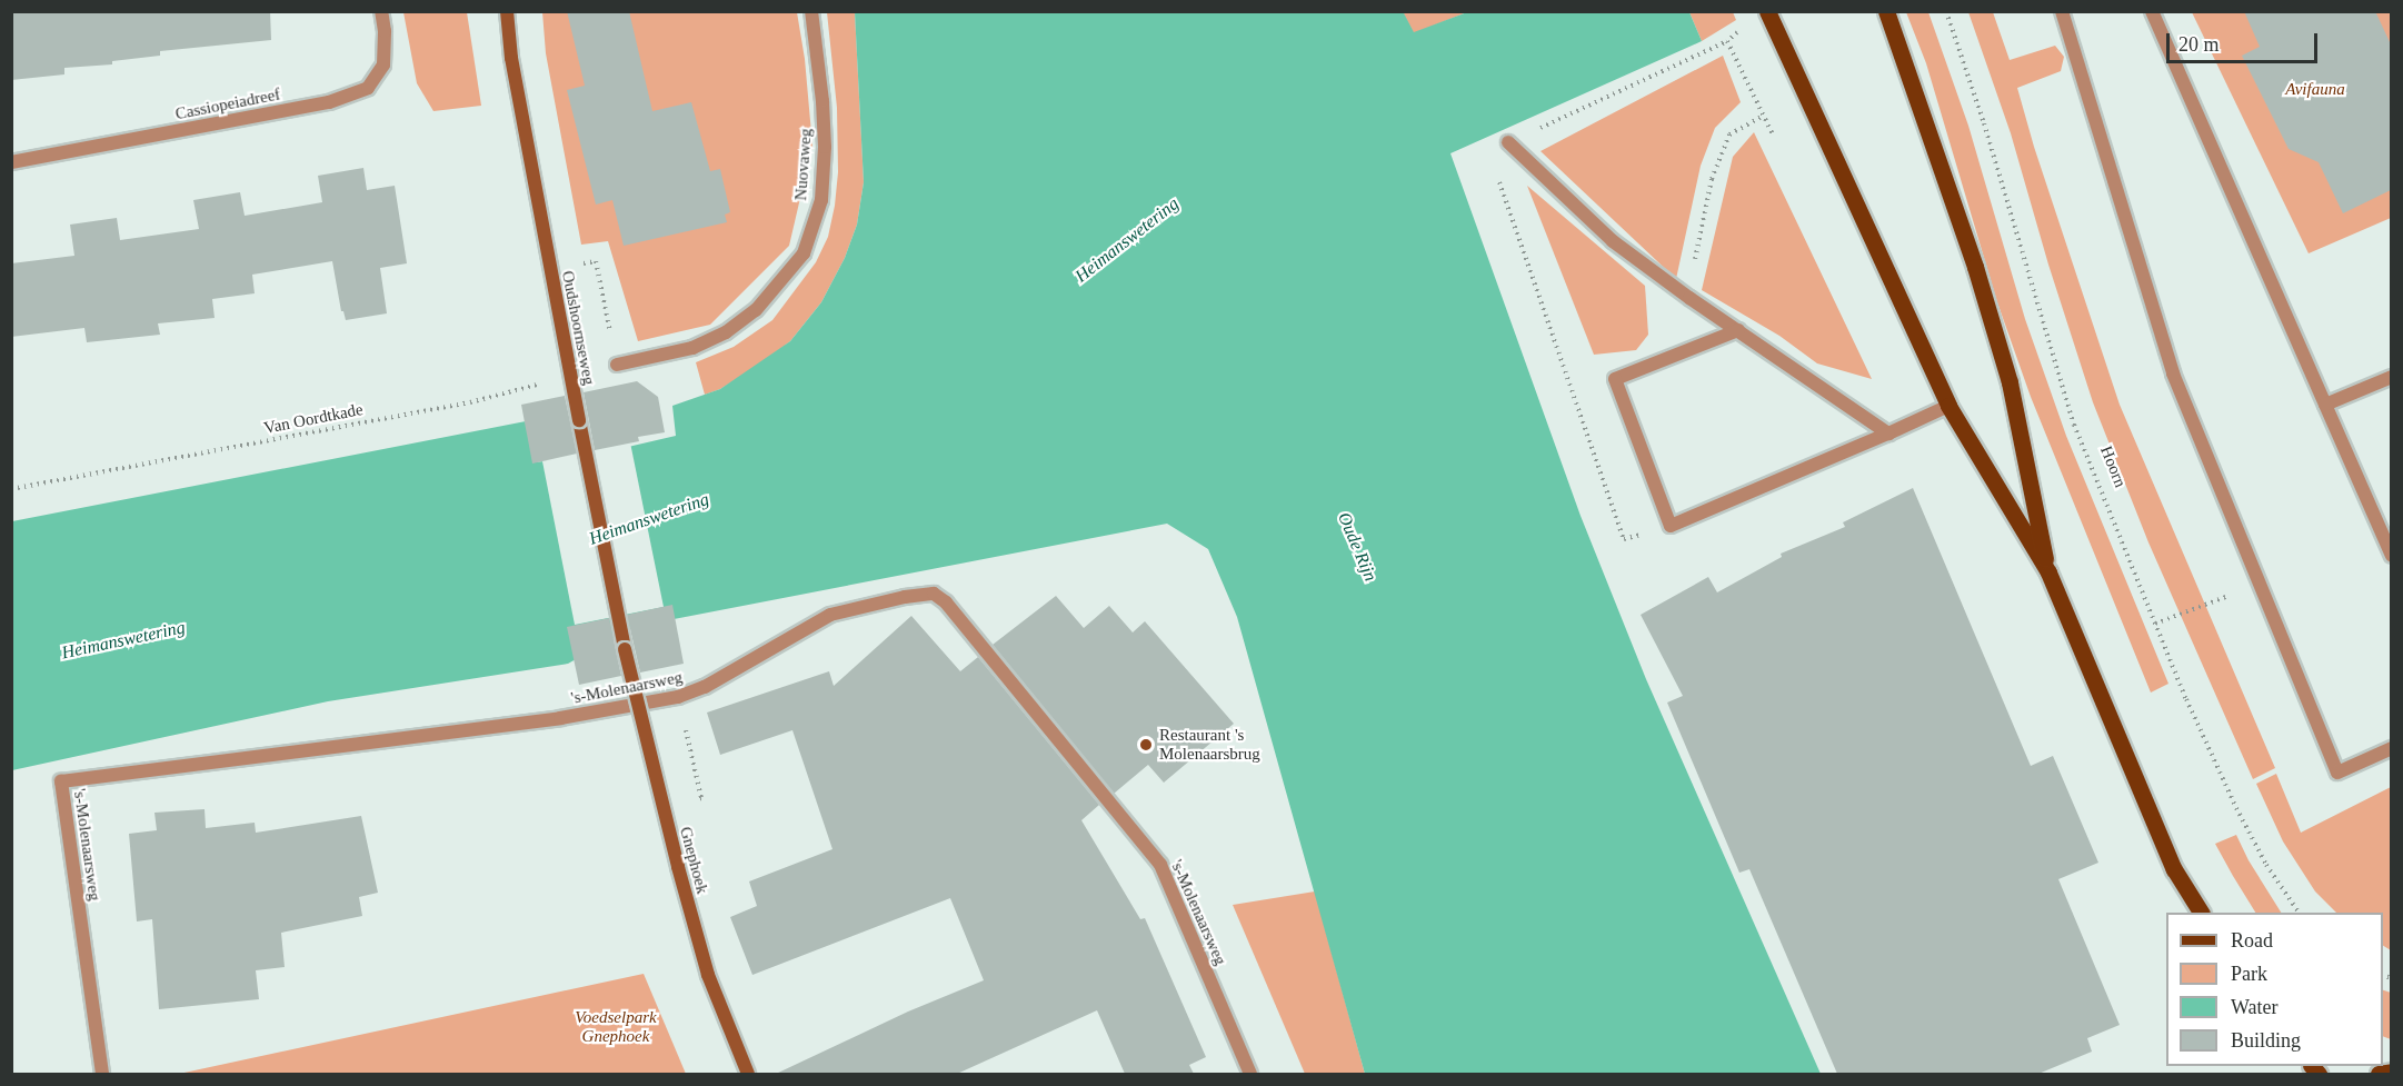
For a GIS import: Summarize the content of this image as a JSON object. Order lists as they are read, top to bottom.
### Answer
{
  "streets": {
    "street": [
      "Cassiopeiadreef",
      "Nuovaweg",
      "Oudshoornseweg",
      "'s-Molenaarsweg",
      "Gnephoek"
    ],
    "path": ["Van Oordtkade", "Hoorn"]
  },
  "crossings": [
    ["Oudshoornseweg", "Gnephoek"]
  ],
  "water": ["Heimanswetering", "Oude Rijn"],
  "parks": ["Avifauna", "Voedselpark Gnephoek"],
  "places": ["Restaurant 's Molenaarsbrug"],
  "legend": [
    "Road",
    "Park",
    "Water",
    "Building"
  ],
  "scale_bar": "20 m"
}
